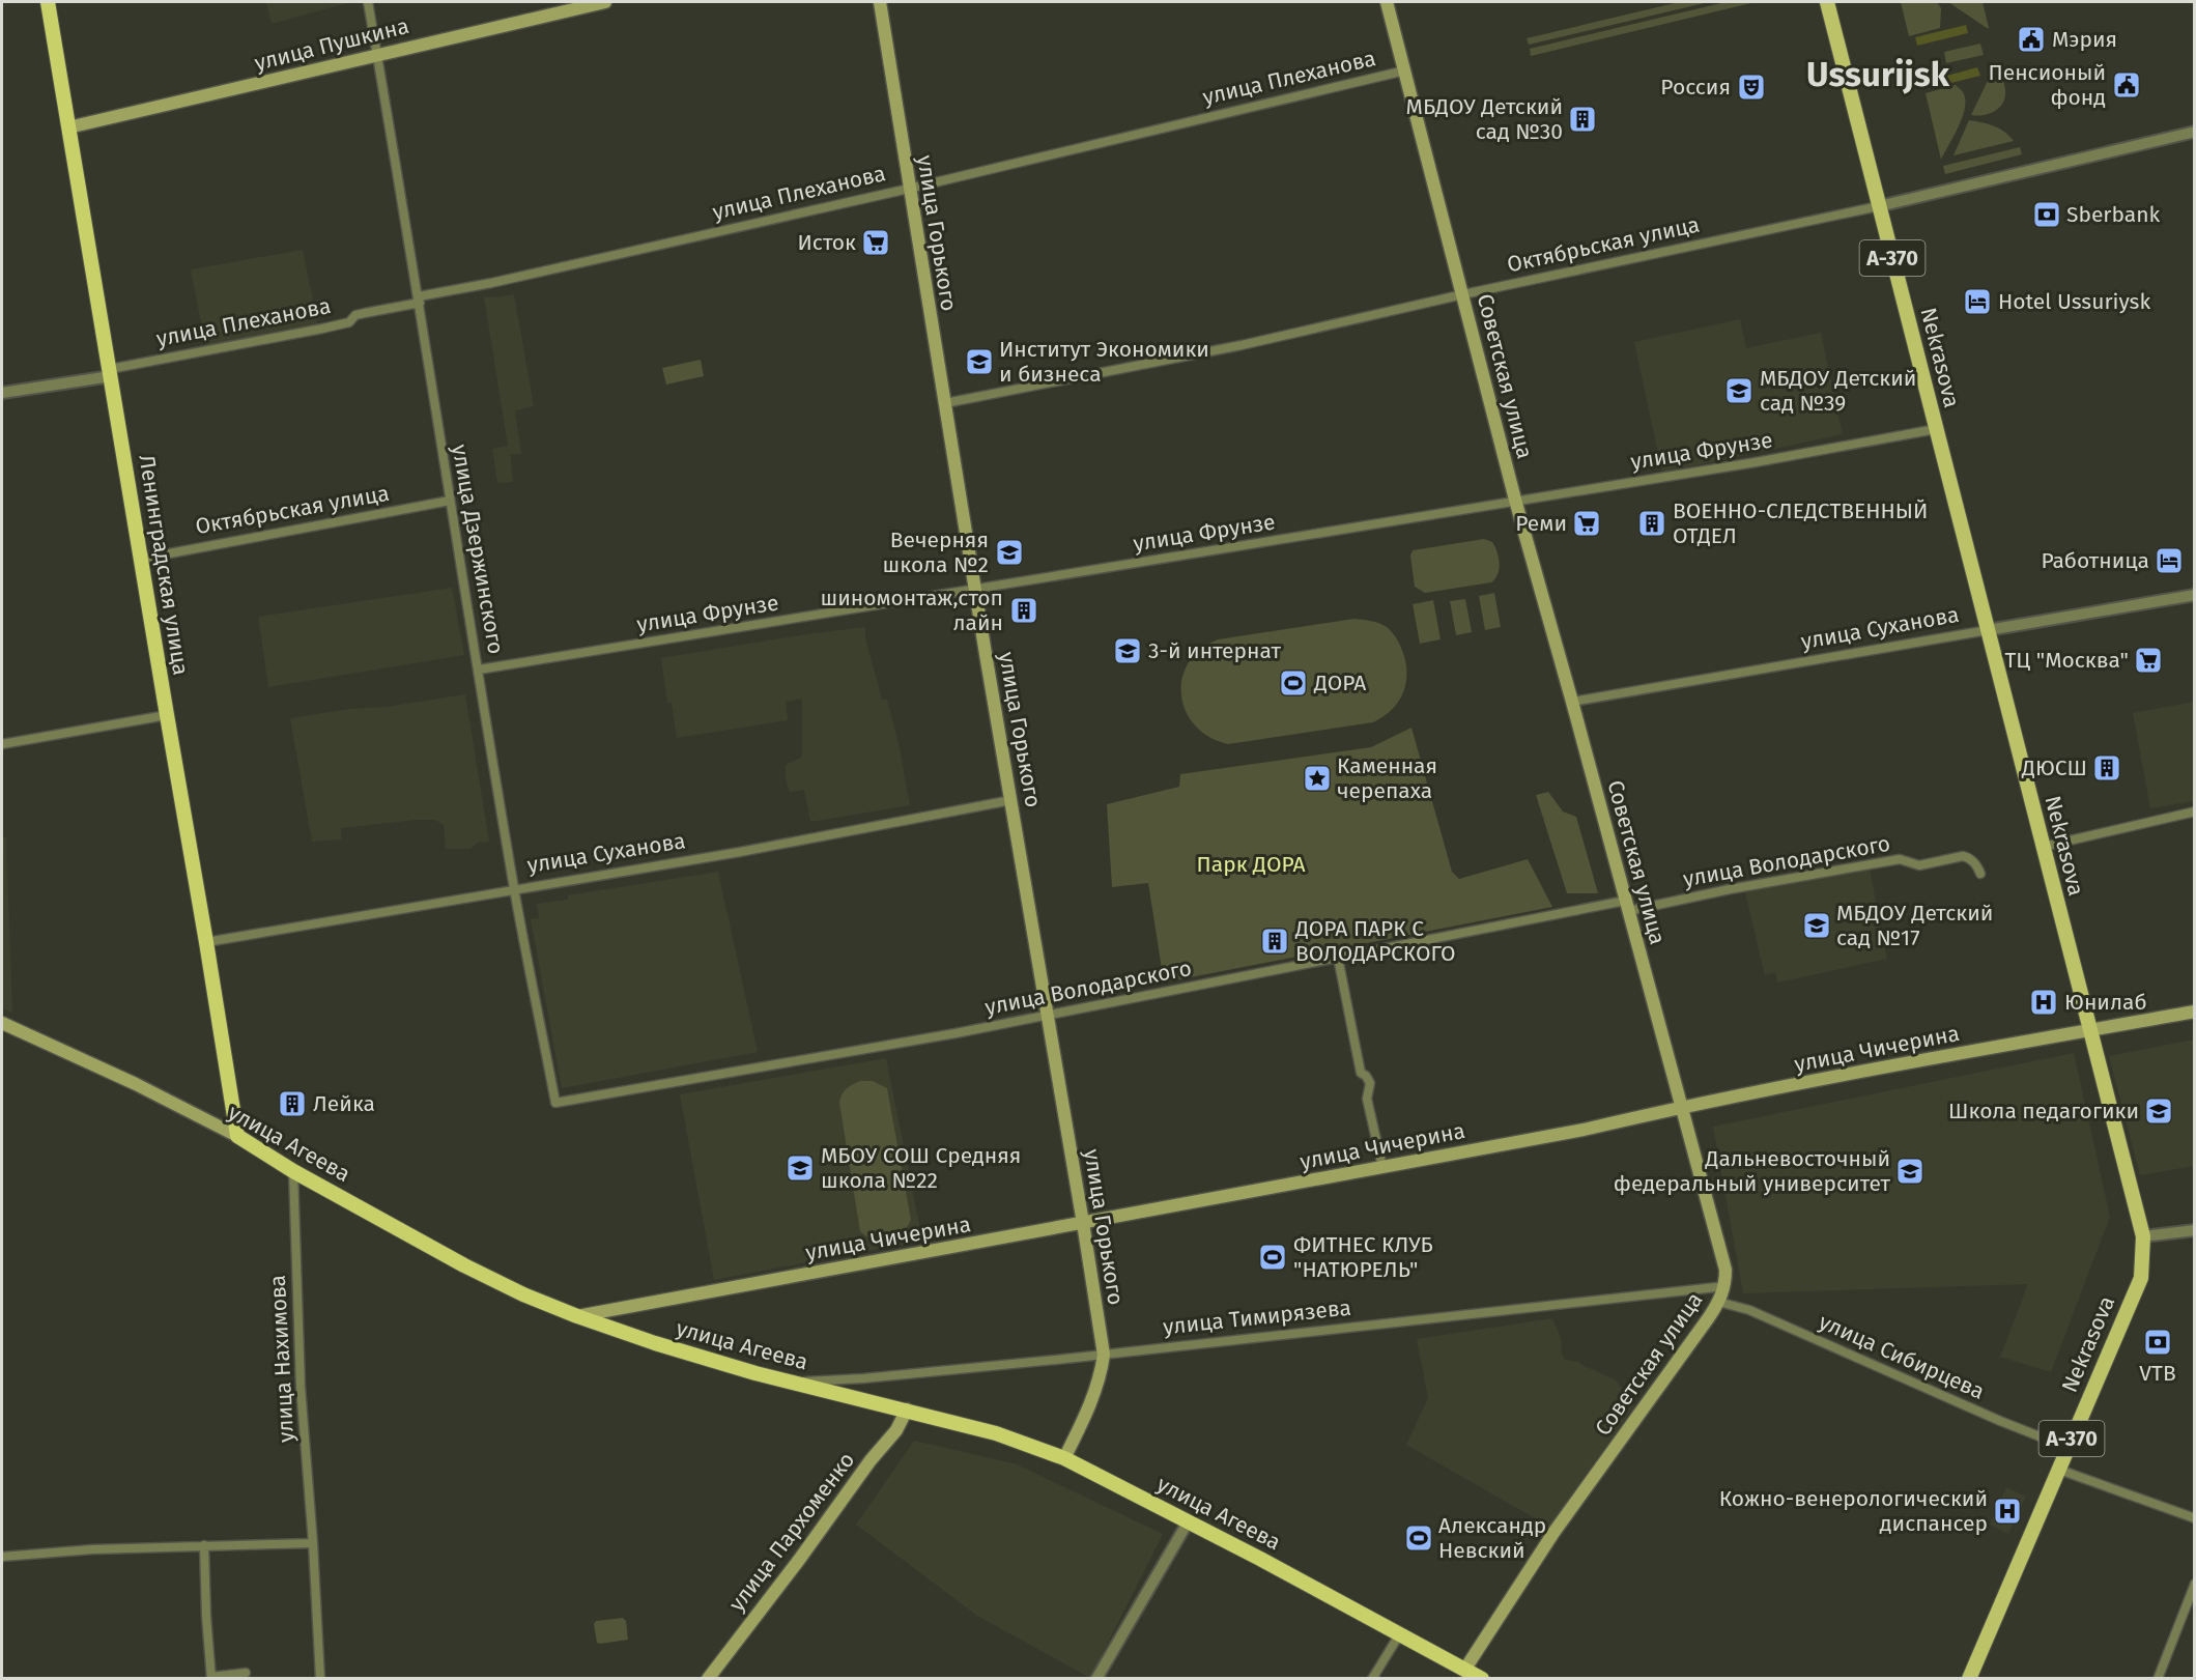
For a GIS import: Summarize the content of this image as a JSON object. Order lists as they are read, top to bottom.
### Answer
{
  "streets": {
    "highway": ["Ленинградская улица", "улица Агеева"],
    "main road": [
      "улица Пушкина",
      "улица Горького",
      "А-370",
      "Nekrasova",
      "Советская улица",
      "улица Чичерина",
      "улица Пархоменко"
    ],
    "street": [
      "улица Плеханова",
      "Октябрьская улица",
      "улица Фрунзе",
      "улица Дзержинского",
      "улица Суханова",
      "улица Володарского",
      "улица Тимирязева",
      "улица Сибирцева",
      "улица Нахимова"
    ]
  },
  "crossings": [
    ["улица Пушкина", "улица Дзержинского"],
    ["улица Пушкина", "Ленинградская улица"],
    ["улица Плеханова", "улица Горького"],
    ["улица Плеханова", "Советская улица"],
    ["улица Плеханова", "улица Дзержинского"],
    ["улица Плеханова", "Ленинградская улица"],
    ["улица Горького", "Октябрьская улица"],
    ["улица Горького", "улица Фрунзе"],
    ["улица Горького", "улица Суханова"],
    ["улица Горького", "улица Володарского"],
    ["улица Горького", "улица Чичерина"],
    ["улица Горького", "улица Агеева"],
    ["улица Горького", "улица Тимирязева"],
    ["Октябрьская улица", "Nekrasova"],
    ["Октябрьская улица", "Советская улица"],
    ["Октябрьская улица", "улица Дзержинского"],
    ["Октябрьская улица", "Ленинградская улица"],
    ["Nekrasova", "улица Фрунзе"],
    ["Nekrasova", "улица Суханова"],
    ["Nekrasova", "улица Чичерина"],
    ["Nekrasova", "улица Сибирцева"],
    ["Советская улица", "улица Фрунзе"],
    ["Советская улица", "улица Суханова"],
    ["Советская улица", "улица Володарского"],
    ["Советская улица", "улица Чичерина"],
    ["Советская улица", "улица Агеева"],
    ["Советская улица", "улица Тимирязева"],
    ["Советская улица", "улица Сибирцева"],
    ["улица Фрунзе", "улица Дзержинского"],
    ["улица Дзержинского", "улица Суханова"],
    ["улица Дзержинского", "улица Володарского"],
    ["Ленинградская улица", "улица Суханова"],
    ["Ленинградская улица", "улица Агеева"],
    ["улица Чичерина", "улица Агеева"],
    ["улица Агеева", "улица Тимирязева"],
    ["улица Агеева", "улица Нахимова"],
    ["улица Агеева", "улица Пархоменко"]
  ],
  "districts": ["Ussurijsk"],
  "parks": ["Парк ДОРА"],
  "places": {
    "public building": ["Мэрия", "Пенсионый фонд"],
    "theatre": ["Россия"],
    "building": [
      "МБДОУ Детский сад №30",
      "ВОЕННО-СЛЕДСТВЕННЫЙ ОТДЕЛ",
      "шиномонтаж,стоп лайн",
      "ДЮСШ",
      "ДОРА ПАРК С ВОЛОДАРСКОГО",
      "Лейка"
    ],
    "bank": ["Sberbank", "VTB"],
    "supermarket": ["Исток", "Реми", "ТЦ \"Москва\""],
    "hotel": ["Hotel Ussuriysk", "Работница"],
    "school or university": [
      "Институт Экономики и бизнеса",
      "МБДОУ Детский сад №39",
      "Вечерняя школа №2",
      "3-й интернат",
      "МБДОУ Детский сад №17",
      "Школа педагогики",
      "МБОУ СОШ Средняя школа №22",
      "Дальневосточный федеральный университет"
    ],
    "sports": ["ДОРА", "ФИТНЕС КЛУБ \"НАТЮРЕЛЬ\"", "Александр Невский"],
    "place": ["Каменная черепаха"],
    "hospital": ["Юнилаб", "Кожно-венерологический диспансер"]
  }
}
